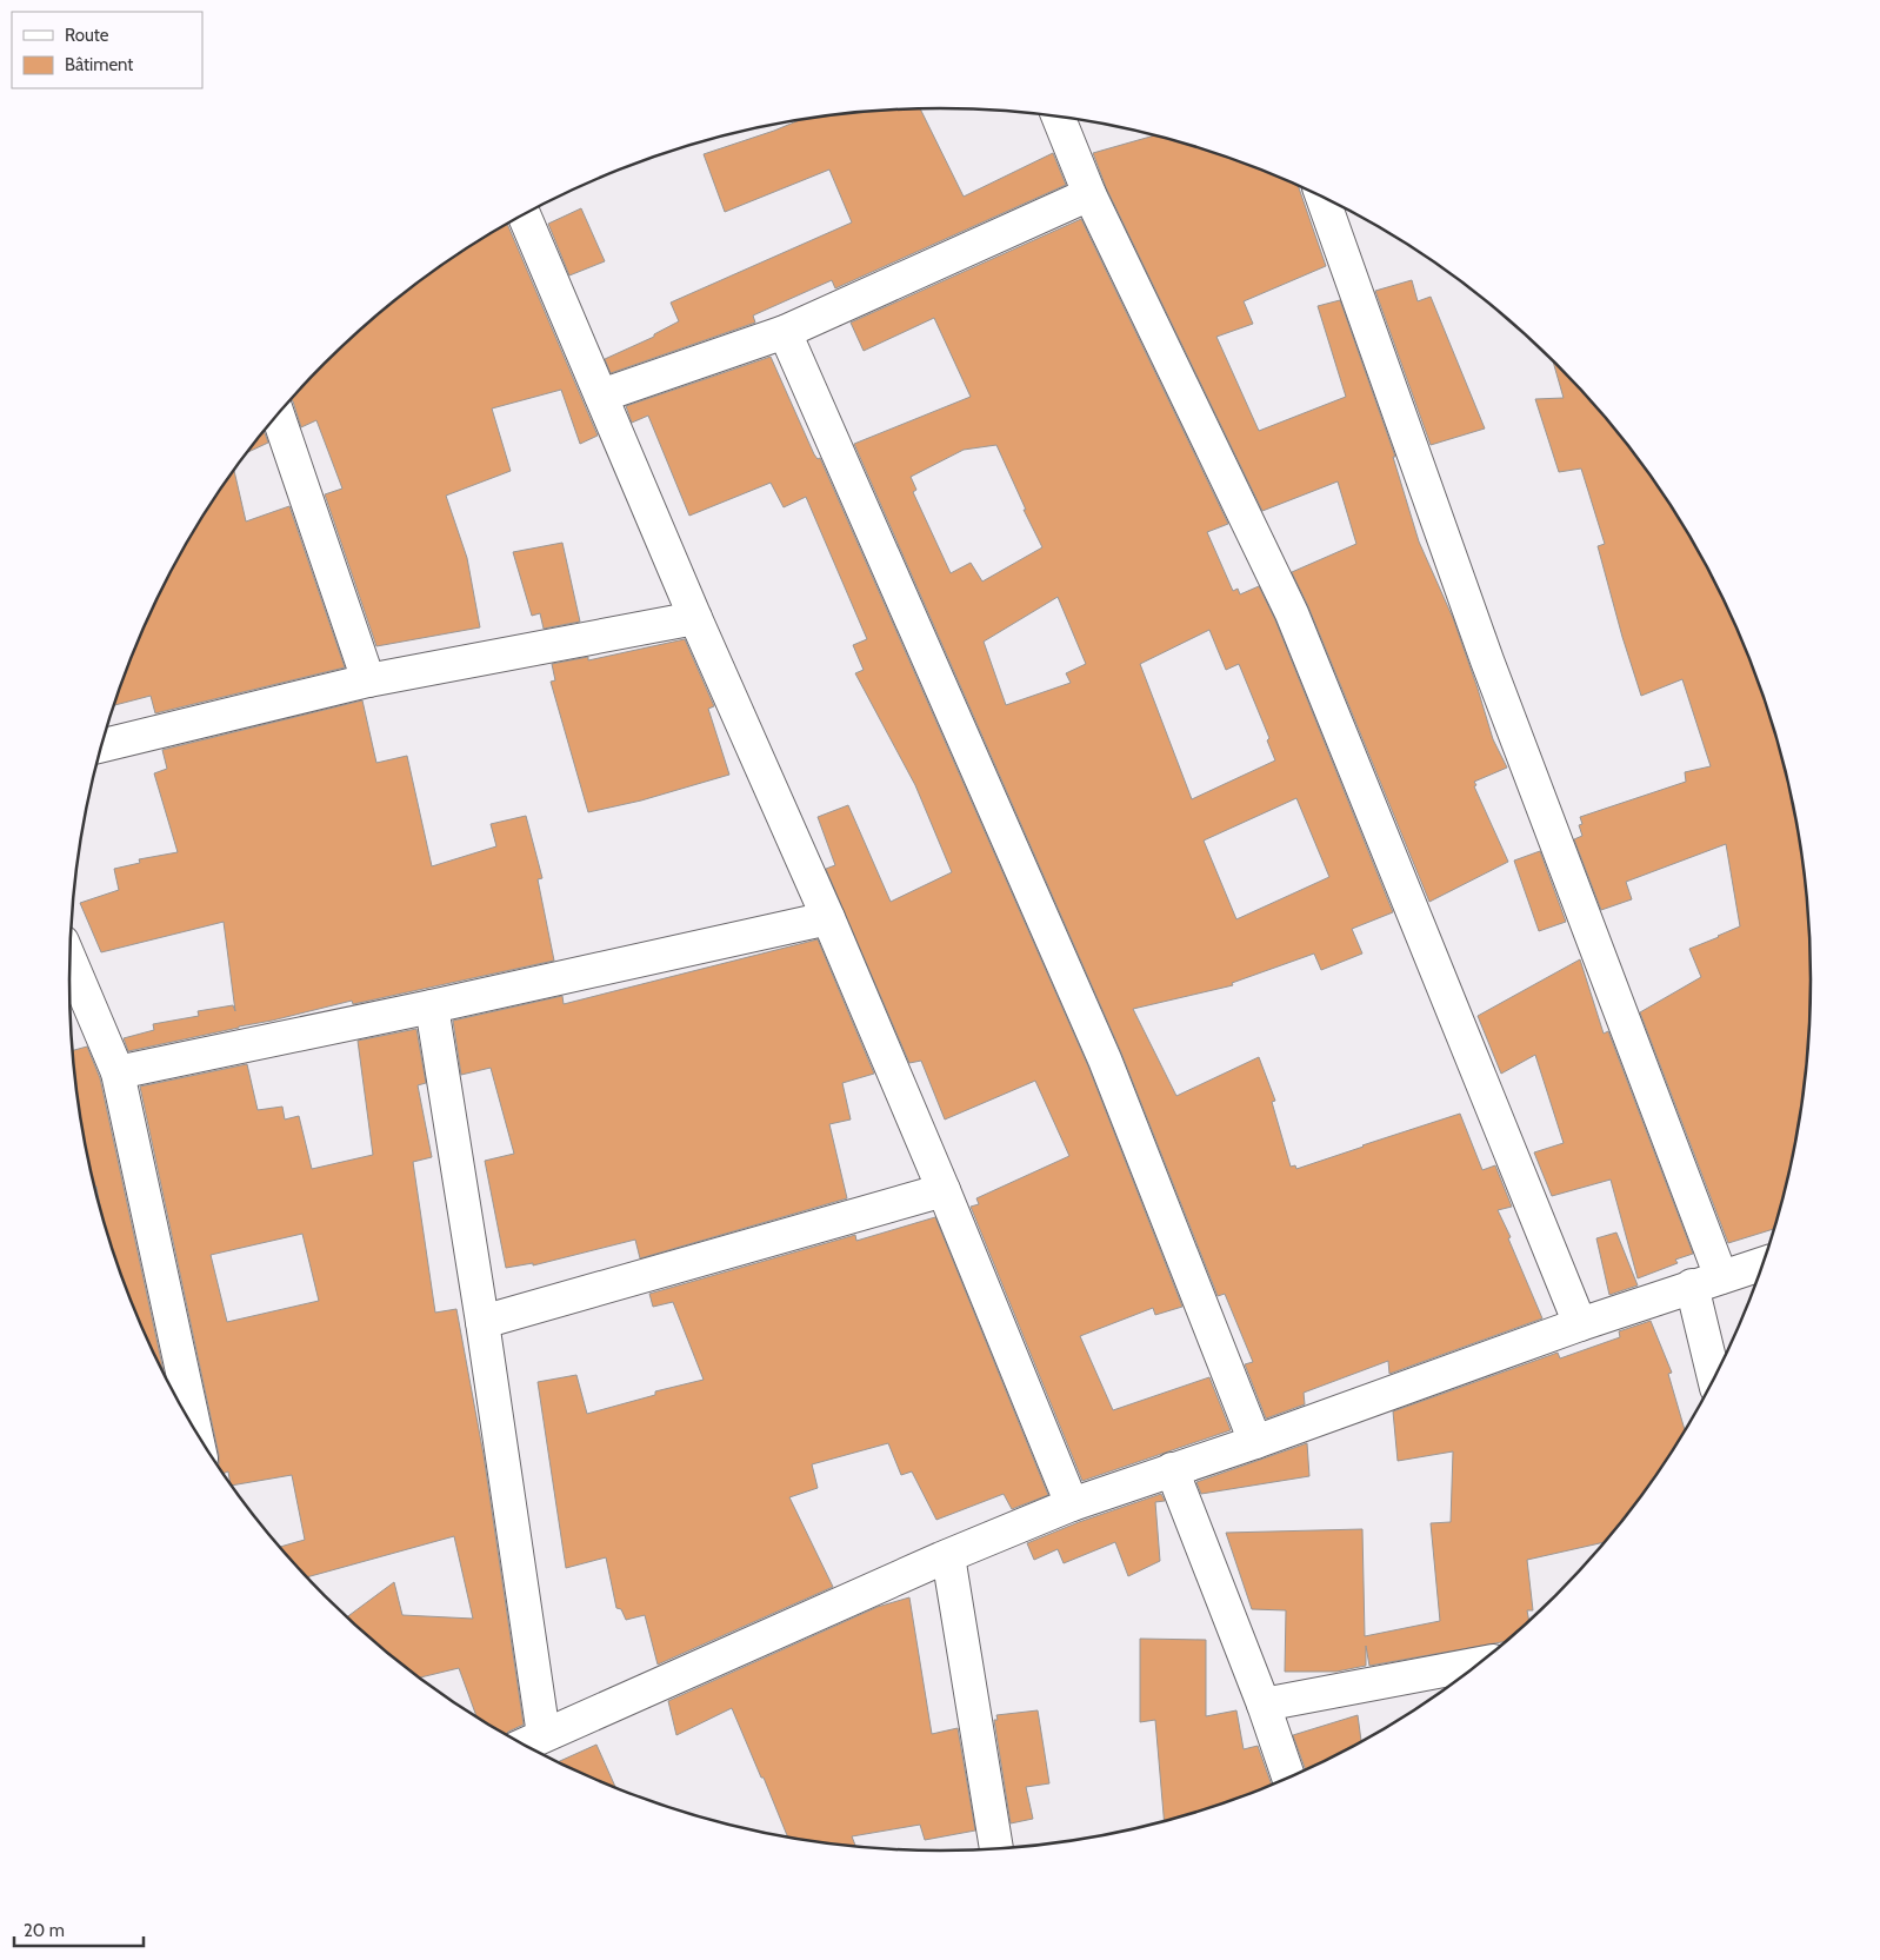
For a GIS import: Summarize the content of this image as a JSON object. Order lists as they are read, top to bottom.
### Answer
{
  "legend": ["Route", "Bâtiment"],
  "scale_bar": "20 m"
}
